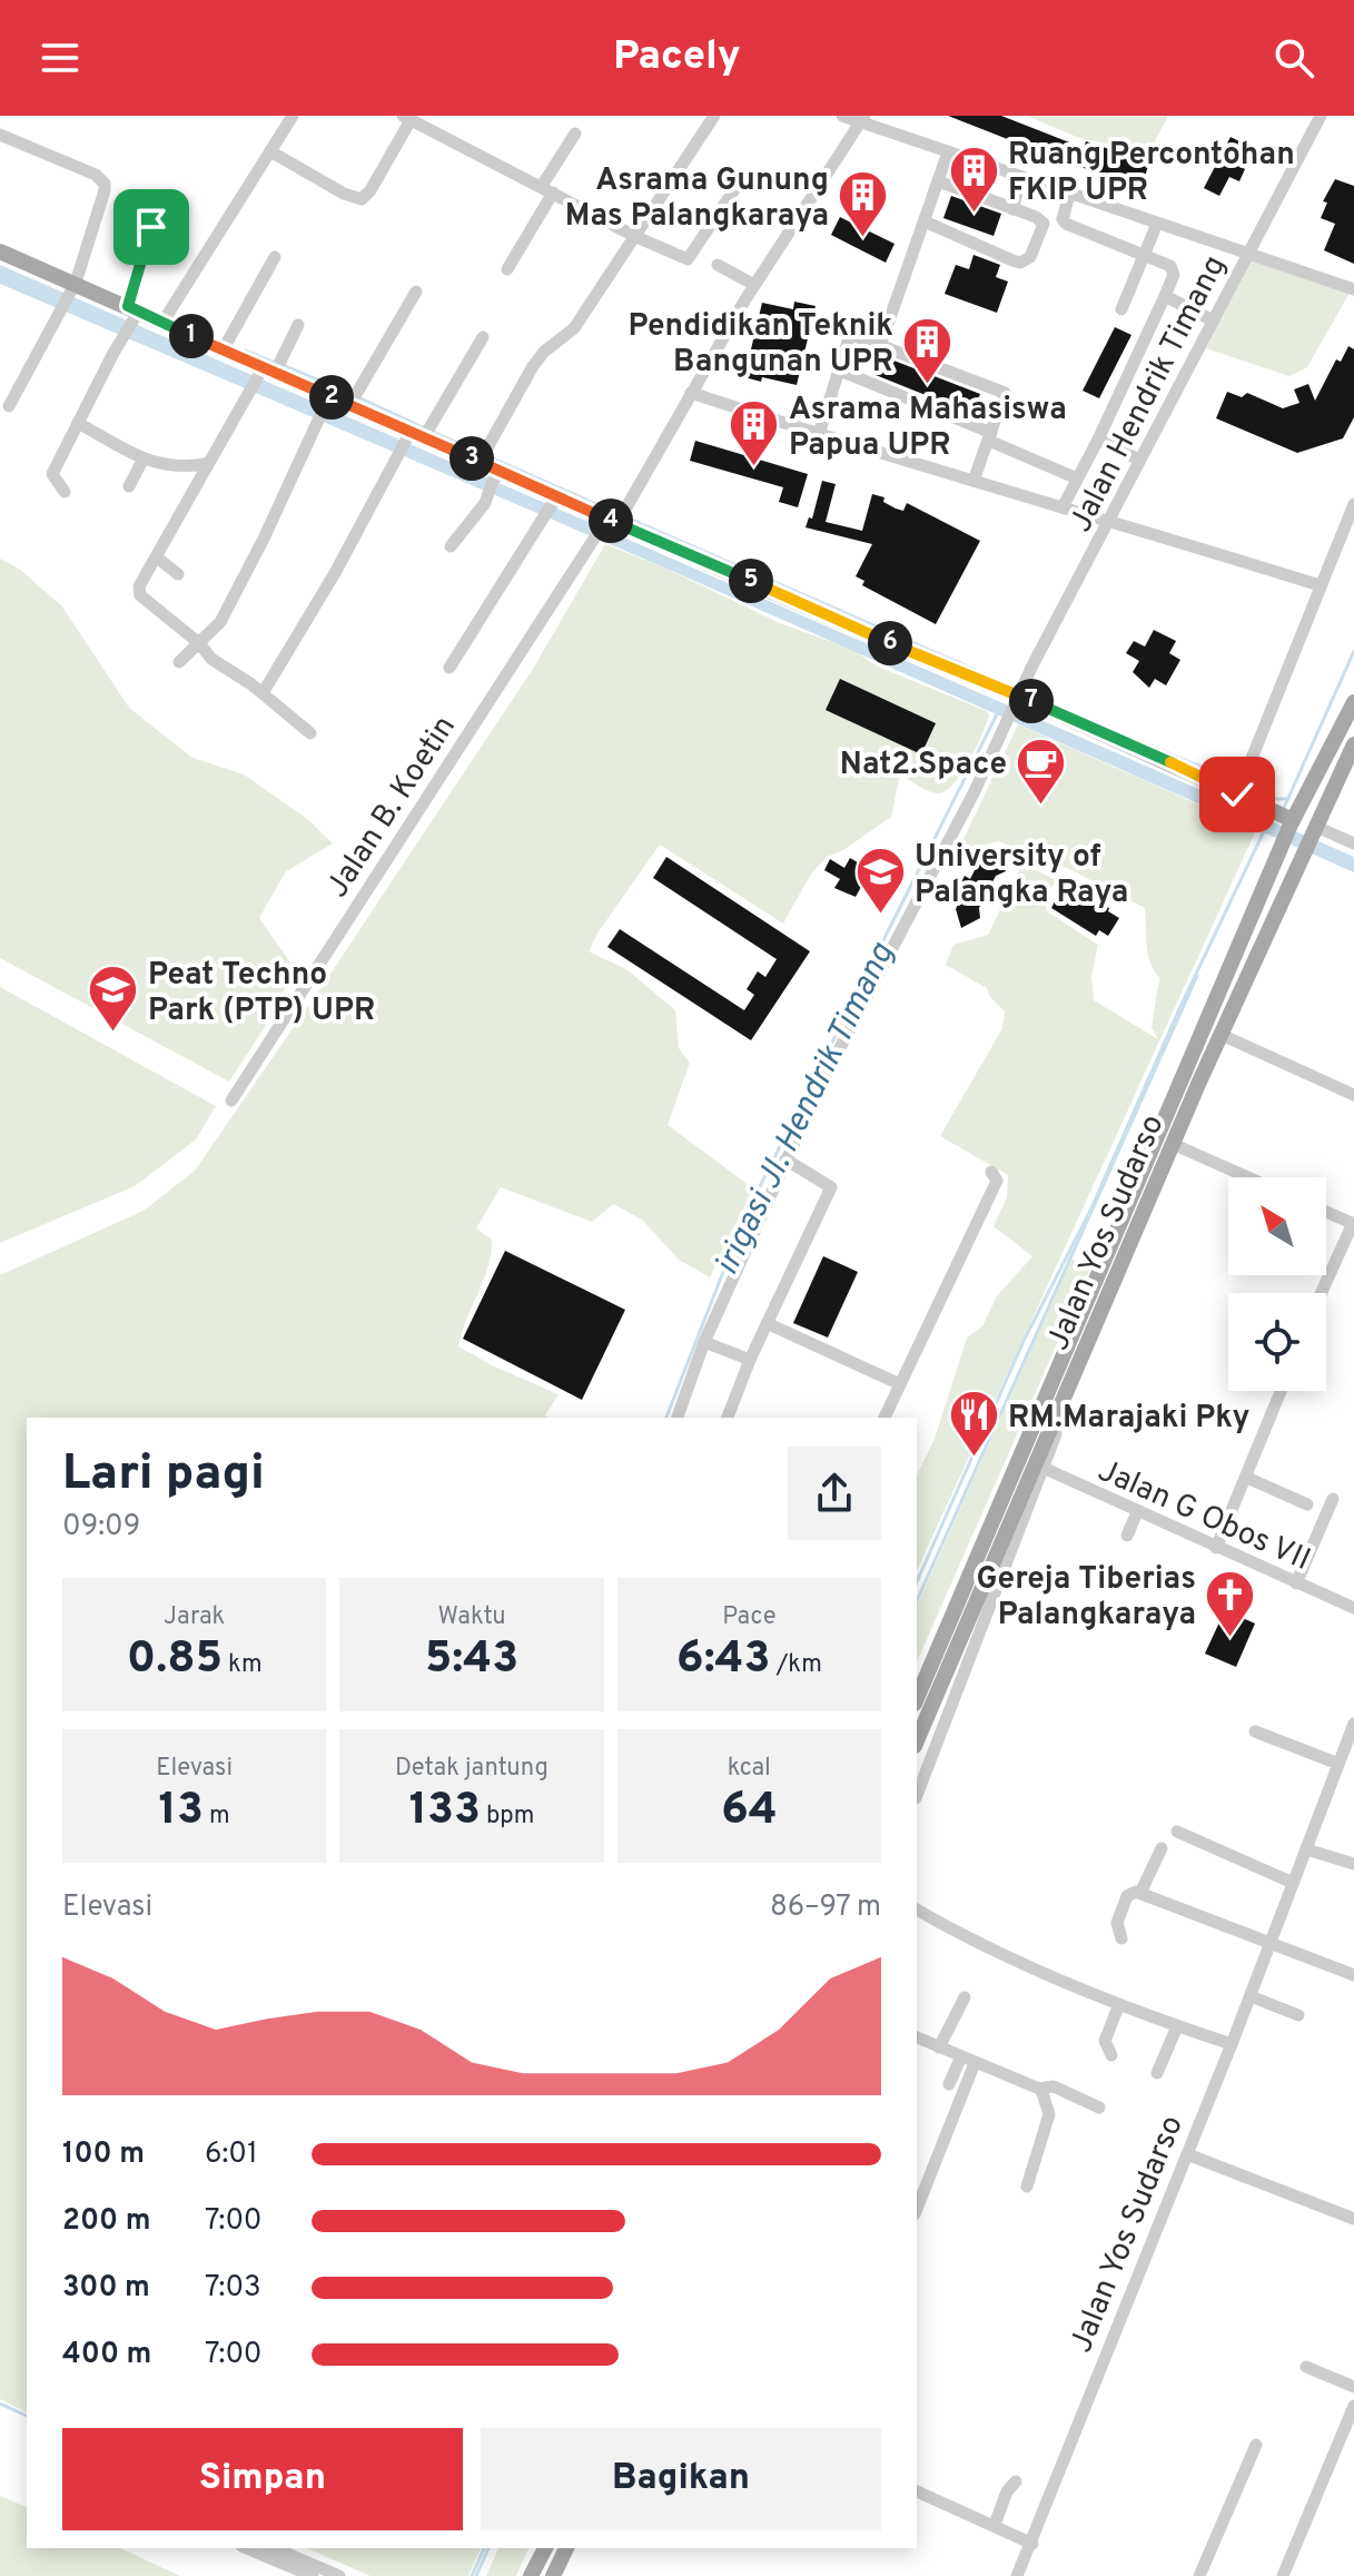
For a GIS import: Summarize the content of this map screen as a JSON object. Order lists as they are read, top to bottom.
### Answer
{
  "streets": {
    "main road": ["Jalan Yos Sudarso"],
    "street": ["Jalan Hendrik Timang", "Jalan B. Koetin", "Jalan G Obos VII"]
  },
  "crossings": [
    ["Jalan Yos Sudarso", "Jalan G Obos VII"]
  ],
  "water": ["irigasi Jl. Hendrik Timang"],
  "places": {
    "building": [
      "Ruang Percontohan FKIP UPR",
      "Asrama Gunung Mas Palangkaraya",
      "Pendidikan Teknik Bangunan UPR",
      "Asrama Mahasiswa Papua UPR"
    ],
    "cafe": ["Nat2.Space"],
    "school or university": ["University of Palangka Raya", "Peat Techno Park (PTP) UPR"],
    "restaurant": ["RM.Marajaki Pky"],
    "church": ["Gereja Tiberias Palangkaraya"]
  },
  "north": "top left",
  "page": {
    "header": "Pacely",
    "pins": [
      "1",
      "2",
      "3",
      "4",
      "5",
      "6",
      "7"
    ],
    "heading": ["Lari pagi", "09:09"],
    "stats": [
      ["Jarak", "0.85 km"],
      ["Waktu", "5:43"],
      ["Pace", "6:43 /km"],
      ["Elevasi", "13 m"],
      ["Detak jantung", "133 bpm"],
      ["kcal", "64"]
    ],
    "chart": ["Elevasi", "86–97 m"],
    "list": [
      {
        "name": "100 m",
        "note": "6:01"
      },
      {
        "name": "200 m",
        "note": "7:00"
      },
      {
        "name": "300 m",
        "note": "7:03"
      },
      {
        "name": "400 m",
        "note": "7:00"
      }
    ],
    "buttons": ["Simpan", "Bagikan"]
  }
}
